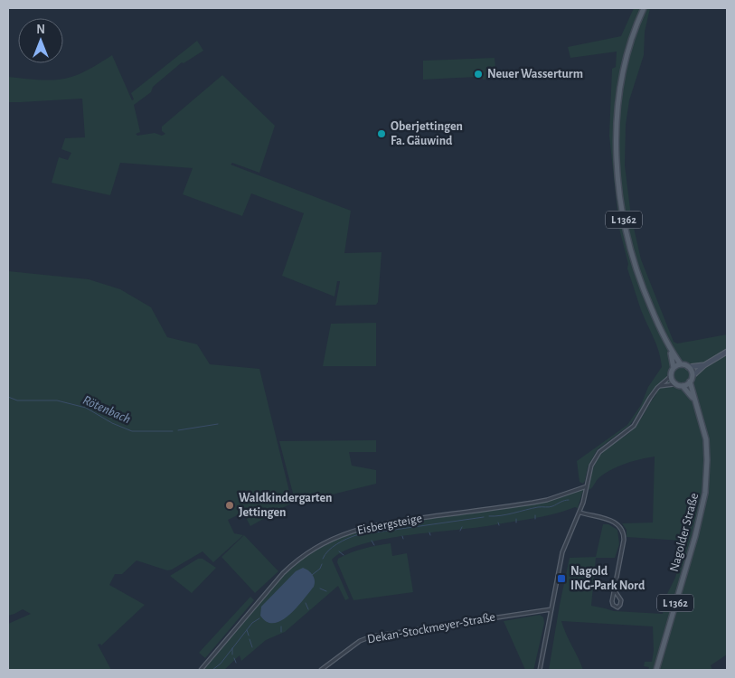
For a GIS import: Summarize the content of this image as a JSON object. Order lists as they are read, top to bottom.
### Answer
{
  "streets": {
    "main road": ["L 1362", "Nagolder Straße"],
    "street": ["Eisbergsteige", "Dekan-Stockmeyer-Straße"]
  },
  "crossings": [
    ["L 1362", "Nagolder Straße"]
  ],
  "water": ["Rötenbach"],
  "places": {
    "other": ["Neuer Wasserturm", "Oberjettingen Fa. Gäuwind", "Waldkindergarten Jettingen"],
    "transit": ["Nagold ING-Park Nord"]
  },
  "north": "top"
}
